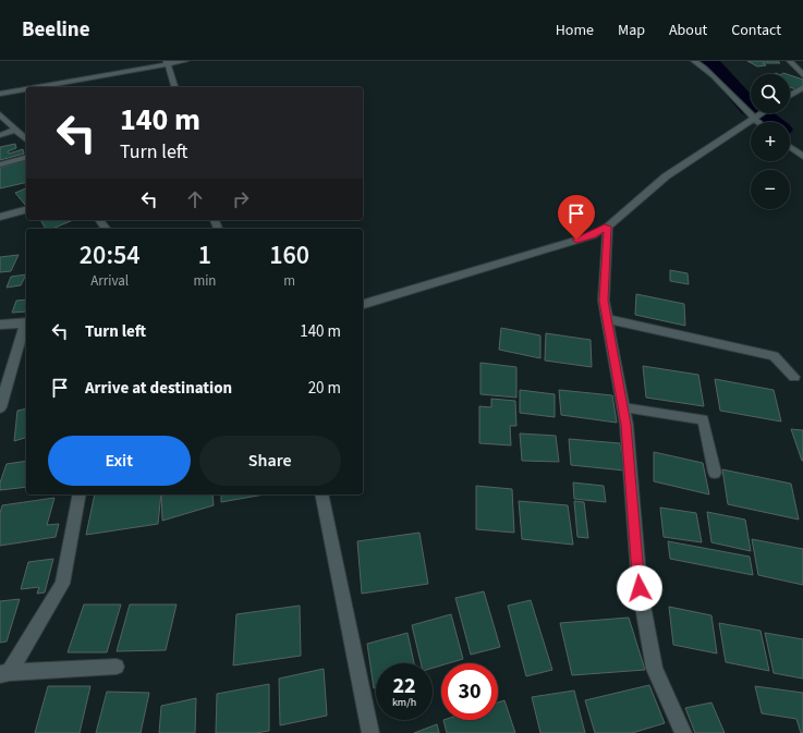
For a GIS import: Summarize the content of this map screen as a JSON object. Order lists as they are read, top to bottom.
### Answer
{
  "page": {
    "header": "Beeline",
    "nav": [
      "Home",
      "Map",
      "About",
      "Contact"
    ],
    "map_buttons": ["+", "−"],
    "turn": ["140 m", "Turn left"],
    "eta": [
      "20:54",
      "Arrival",
      "1",
      "min",
      "160",
      "m"
    ],
    "list": [
      {
        "name": "Turn left",
        "value": "140 m"
      },
      {
        "name": "Arrive at destination",
        "value": "20 m"
      }
    ],
    "buttons": ["Exit", "Share"],
    "speed": "22 km/h",
    "limit": "30"
  }
}
